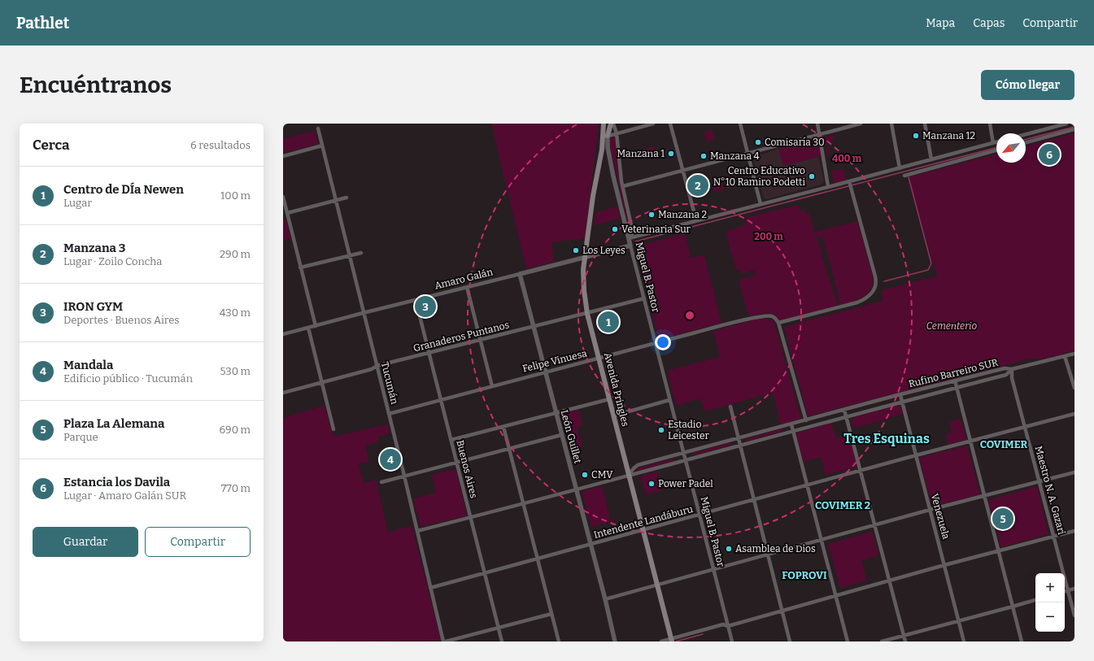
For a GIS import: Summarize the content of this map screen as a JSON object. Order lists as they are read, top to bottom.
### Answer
{
  "streets": {
    "main road": ["Avenida Pringles"],
    "street": [
      "Miguel B. Pastor",
      "Amaro Galán",
      "Granaderos Puntanos",
      "Felipe Vinuesa",
      "Rufino Barreiro SUR",
      "Tucumán",
      "León Guillet",
      "Buenos Aires",
      "Maestro N. A. Gazari",
      "Venezuela",
      "Intendente Landáburu"
    ]
  },
  "crossings": [
    ["Miguel B. Pastor", "Amaro Galán"],
    ["Miguel B. Pastor", "Granaderos Puntanos"],
    ["Miguel B. Pastor", "Felipe Vinuesa"],
    ["Miguel B. Pastor", "Rufino Barreiro SUR"],
    ["Miguel B. Pastor", "Avenida Pringles"],
    ["Miguel B. Pastor", "Intendente Landáburu"],
    ["Amaro Galán", "Tucumán"],
    ["Amaro Galán", "Avenida Pringles"],
    ["Amaro Galán", "León Guillet"],
    ["Amaro Galán", "Buenos Aires"],
    ["Granaderos Puntanos", "Tucumán"],
    ["Granaderos Puntanos", "Avenida Pringles"],
    ["Granaderos Puntanos", "León Guillet"],
    ["Granaderos Puntanos", "Buenos Aires"],
    ["Felipe Vinuesa", "Tucumán"],
    ["Felipe Vinuesa", "Avenida Pringles"],
    ["Felipe Vinuesa", "León Guillet"],
    ["Felipe Vinuesa", "Buenos Aires"],
    ["Rufino Barreiro SUR", "Tucumán"],
    ["Rufino Barreiro SUR", "Avenida Pringles"],
    ["Rufino Barreiro SUR", "León Guillet"],
    ["Rufino Barreiro SUR", "Buenos Aires"],
    ["Rufino Barreiro SUR", "Maestro N. A. Gazari"],
    ["Rufino Barreiro SUR", "Venezuela"],
    ["Tucumán", "Intendente Landáburu"],
    ["Avenida Pringles", "Intendente Landáburu"],
    ["León Guillet", "Intendente Landáburu"],
    ["Buenos Aires", "Intendente Landáburu"],
    ["Maestro N. A. Gazari", "Intendente Landáburu"],
    ["Venezuela", "Intendente Landáburu"]
  ],
  "districts": [
    "Tres Esquinas",
    "COVIMER",
    "COVIMER 2",
    "FOPROVI"
  ],
  "parks": ["Cementerio"],
  "places": [
    "Manzana 12",
    "Comisaría 30",
    "Manzana 1",
    "Manzana 4",
    "Centro Educativo N°10 Ramiro Podetti",
    "Manzana 2",
    "Veterinaria Sur",
    "Los Leyes",
    "Estadio Leicester",
    "CMV",
    "Power Padel",
    "Asamblea de Dios"
  ],
  "north": "bottom left",
  "page": {
    "header": "Pathlet",
    "nav": ["Mapa", "Capas", "Compartir"],
    "buttons": [
      "Cómo llegar",
      ["Guardar", "Compartir"]
    ],
    "title": "Encuéntranos",
    "heading": ["Cerca", "6 resultados"],
    "pins": [
      "6",
      "2",
      "3",
      "1",
      "4",
      "5"
    ],
    "list": [
      {
        "mark": "1",
        "name": "Centro de DÍa Newen",
        "note": "Lugar",
        "value": "100 m"
      },
      {
        "mark": "2",
        "name": "Manzana 3",
        "note": "Lugar · Zoilo Concha",
        "value": "290 m"
      },
      {
        "mark": "3",
        "name": "IRON GYM",
        "note": "Deportes · Buenos Aires",
        "value": "430 m"
      },
      {
        "mark": "4",
        "name": "Mandala",
        "note": "Edificio público · Tucumán",
        "value": "530 m"
      },
      {
        "mark": "5",
        "name": "Plaza La Alemana",
        "note": "Parque",
        "value": "690 m"
      },
      {
        "mark": "6",
        "name": "Estancia los Davila",
        "note": "Lugar · Amaro Galán SUR",
        "value": "770 m"
      }
    ],
    "map_buttons": ["+", "−"]
  },
  "rings": ["400 m", "200 m"]
}
